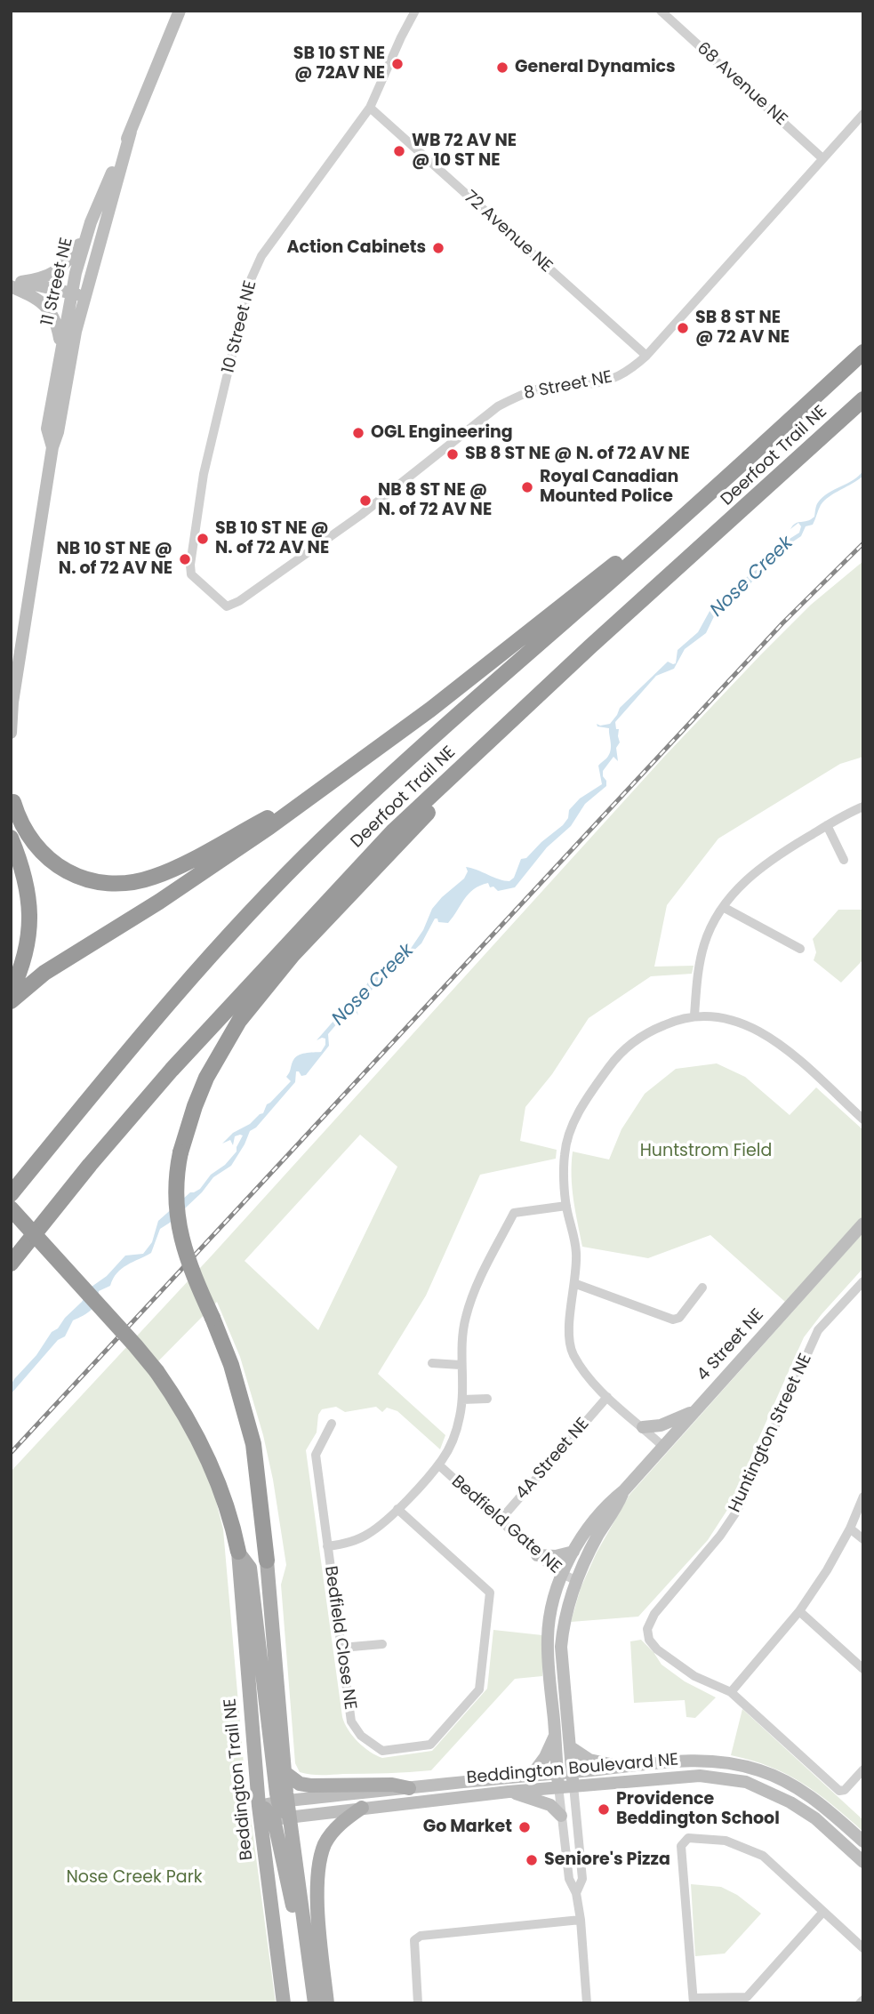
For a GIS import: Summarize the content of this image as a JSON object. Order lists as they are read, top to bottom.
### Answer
{
  "streets": {
    "highway": ["Deerfoot Trail NE"],
    "main road": [
      "11 Street NE",
      "4 Street NE",
      "Beddington Boulevard NE",
      "Beddington Trail NE"
    ],
    "street": [
      "68 Avenue NE",
      "72 Avenue NE",
      "10 Street NE",
      "8 Street NE",
      "Huntington Street NE",
      "4A Street NE",
      "Bedfield Gate NE",
      "Bedfield Close NE"
    ]
  },
  "crossings": [
    ["68 Avenue NE", "8 Street NE"],
    ["72 Avenue NE", "10 Street NE"],
    ["72 Avenue NE", "8 Street NE"],
    ["10 Street NE", "8 Street NE"],
    ["4 Street NE", "Bedfield Gate NE"],
    ["4 Street NE", "Beddington Boulevard NE"],
    ["4A Street NE", "Bedfield Gate NE"],
    ["Bedfield Gate NE", "Bedfield Close NE"],
    ["Beddington Boulevard NE", "Beddington Trail NE"]
  ],
  "water": ["Nose Creek"],
  "parks": ["Huntstrom Field", "Nose Creek Park"],
  "places": [
    "SB 10 ST NE @ 72AV NE",
    "General Dynamics",
    "WB 72 AV NE @ 10 ST NE",
    "Action Cabinets",
    "SB 8 ST NE @ 72 AV NE",
    "OGL Engineering",
    "SB 8 ST NE @ N. of 72 AV NE",
    "Royal Canadian Mounted Police",
    "NB 8 ST NE @ N. of 72 AV NE",
    "SB 10 ST NE @ N. of 72 AV NE",
    "NB 10 ST NE @ N. of 72 AV NE",
    "Providence Beddington School",
    "Go Market",
    "Seniore's Pizza"
  ]
}
